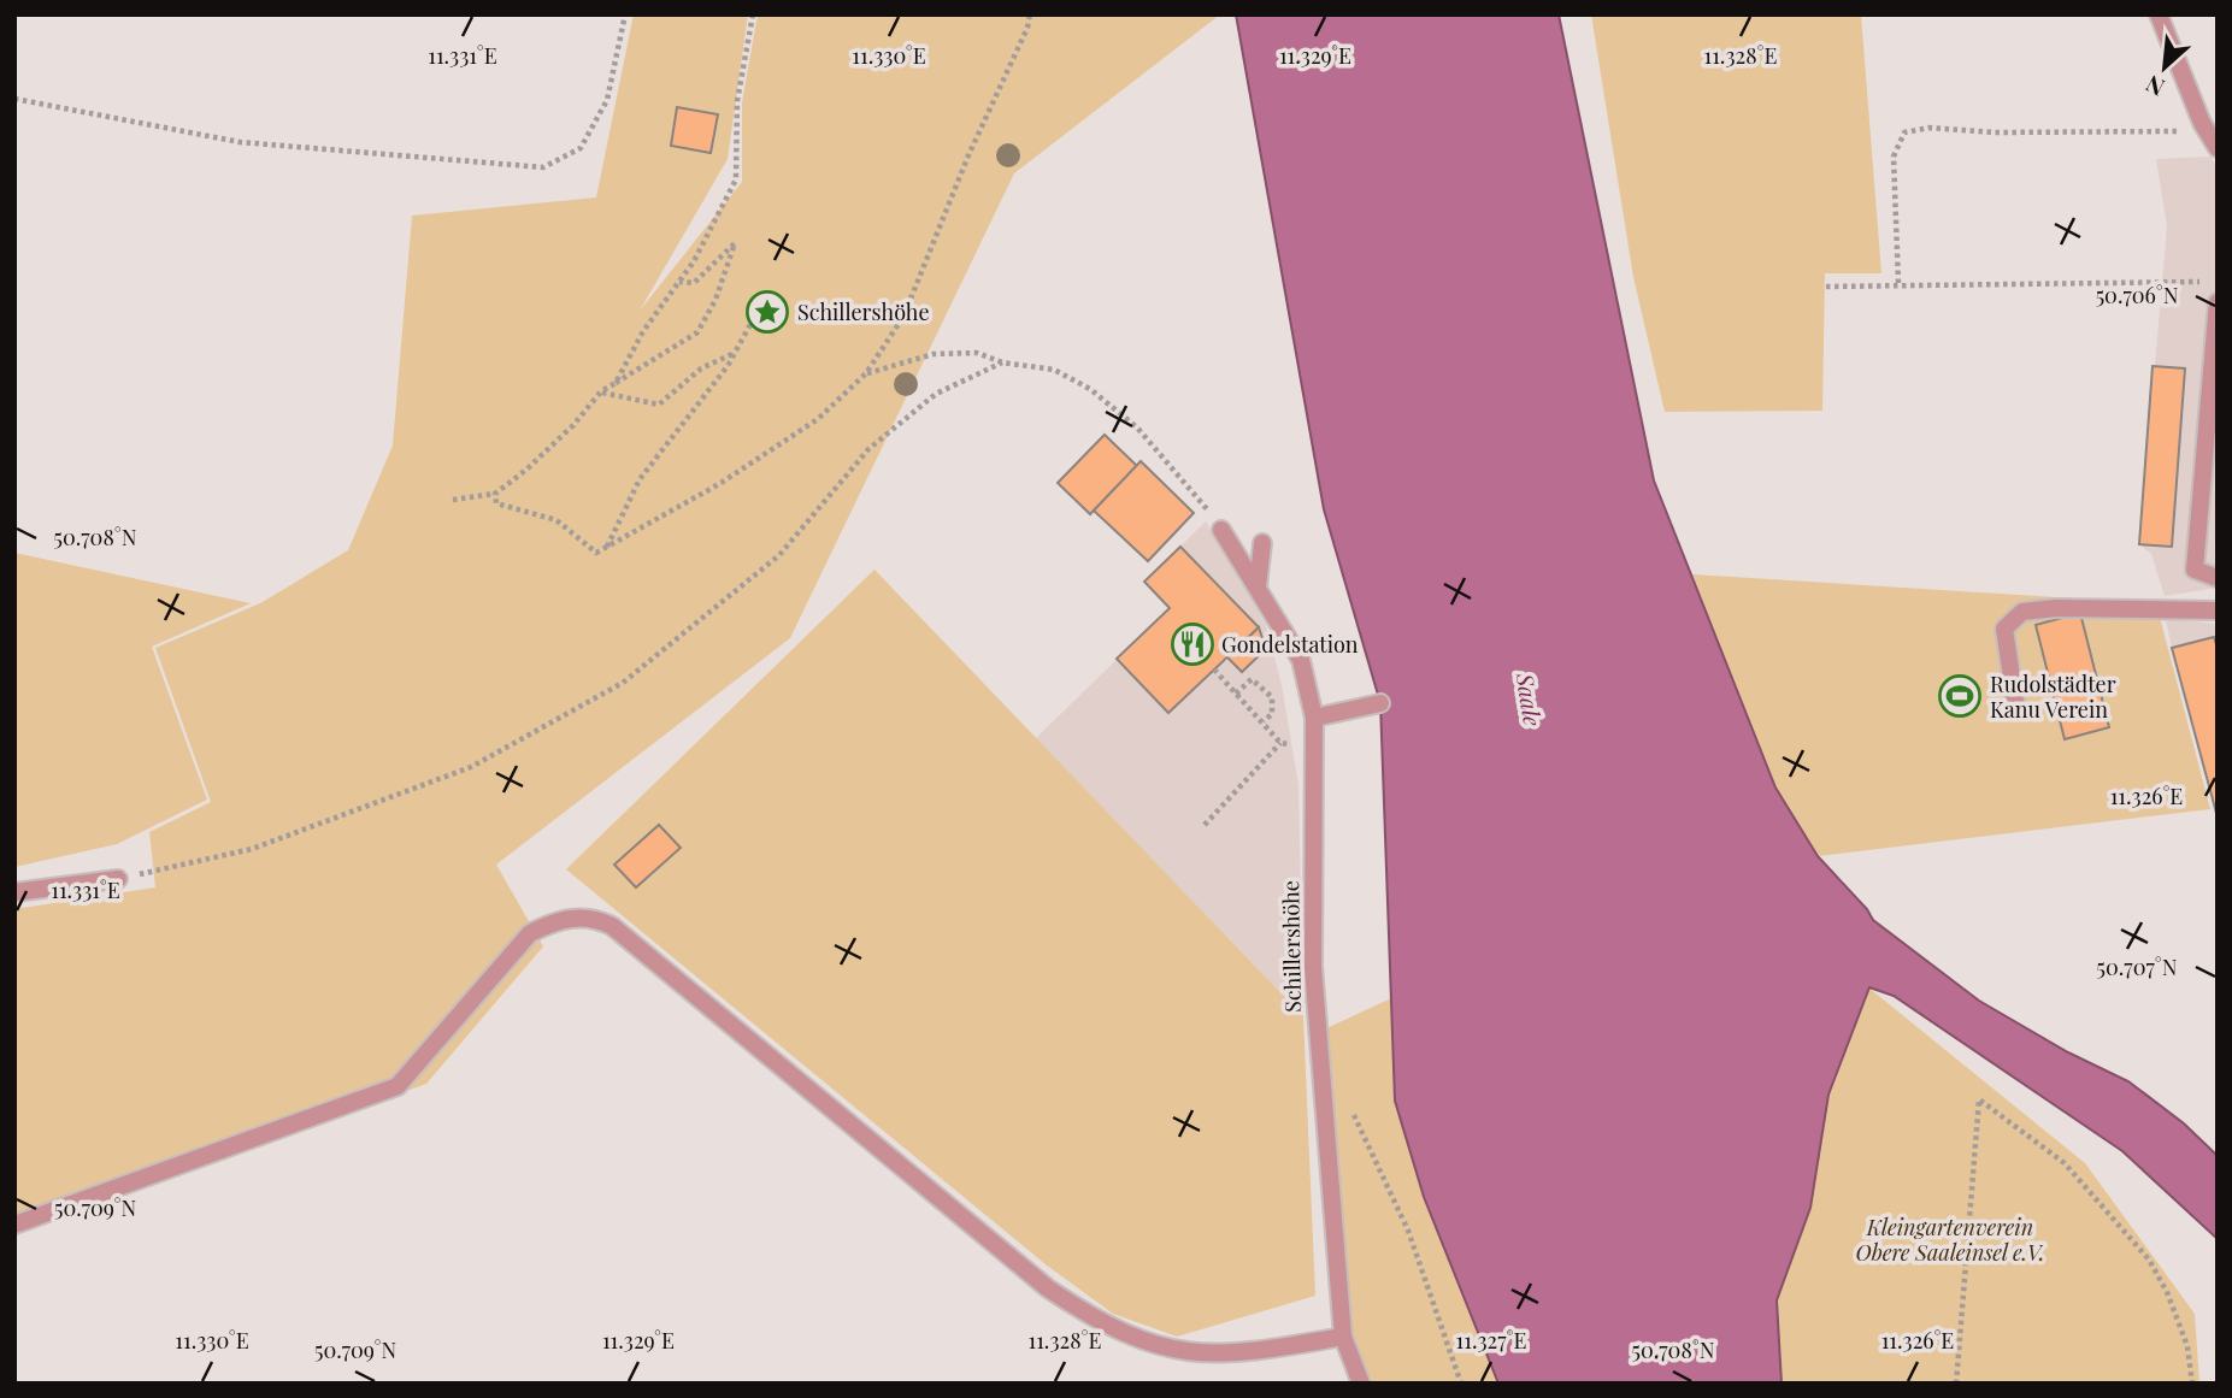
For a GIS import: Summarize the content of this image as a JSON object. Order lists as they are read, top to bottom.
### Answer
{
  "streets": {
    "lane": ["Schillershöhe"]
  },
  "water": ["Saale"],
  "parks": ["Kleingartenverein Obere Saaleinsel e.V."],
  "places": {
    "place": ["Schillershöhe"],
    "restaurant": ["Gondelstation"],
    "sports": ["Rudolstädter Kanu Verein"]
  },
  "north": "bottom left",
  "coordinates": [
    "11.331°E",
    "11.330°E",
    "11.329°E",
    "11.328°E",
    "50.706°N",
    "50.708°N",
    "11.326°E",
    "50.707°N",
    "50.709°N",
    "11.327°E"
  ]
}
